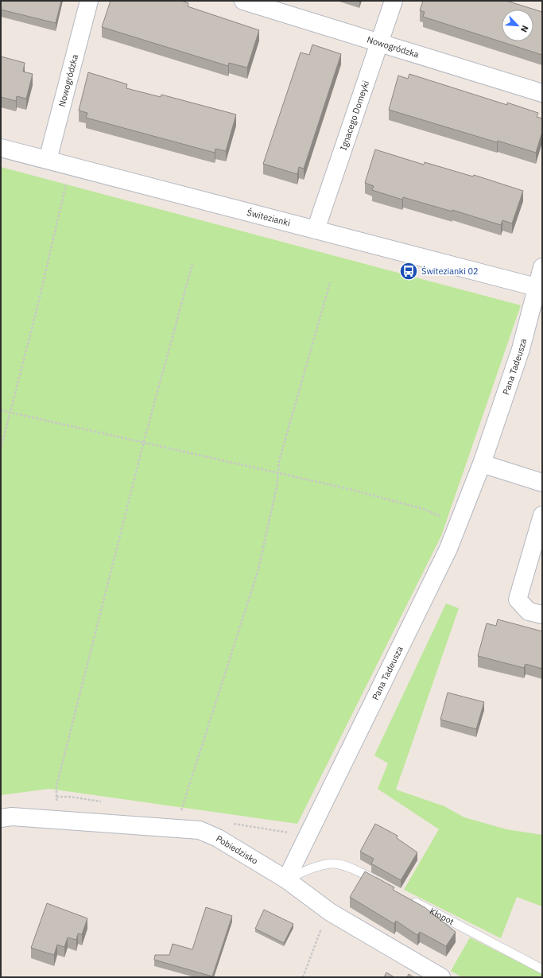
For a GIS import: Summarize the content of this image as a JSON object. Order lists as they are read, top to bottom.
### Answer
{
  "streets": {
    "street": [
      "Nowogródzka",
      "Ignacego Domeyki",
      "Świtezianki",
      "Pana Tadeusza",
      "Pobiedzisko"
    ],
    "lane": ["Kłopot"]
  },
  "crossings": [
    ["Nowogródzka", "Ignacego Domeyki"],
    ["Nowogródzka", "Świtezianki"],
    ["Ignacego Domeyki", "Świtezianki"],
    ["Świtezianki", "Pana Tadeusza"],
    ["Pana Tadeusza", "Pobiedzisko"]
  ],
  "places": {
    "bus stop": ["Świtezianki 02"]
  },
  "north": "bottom right"
}
